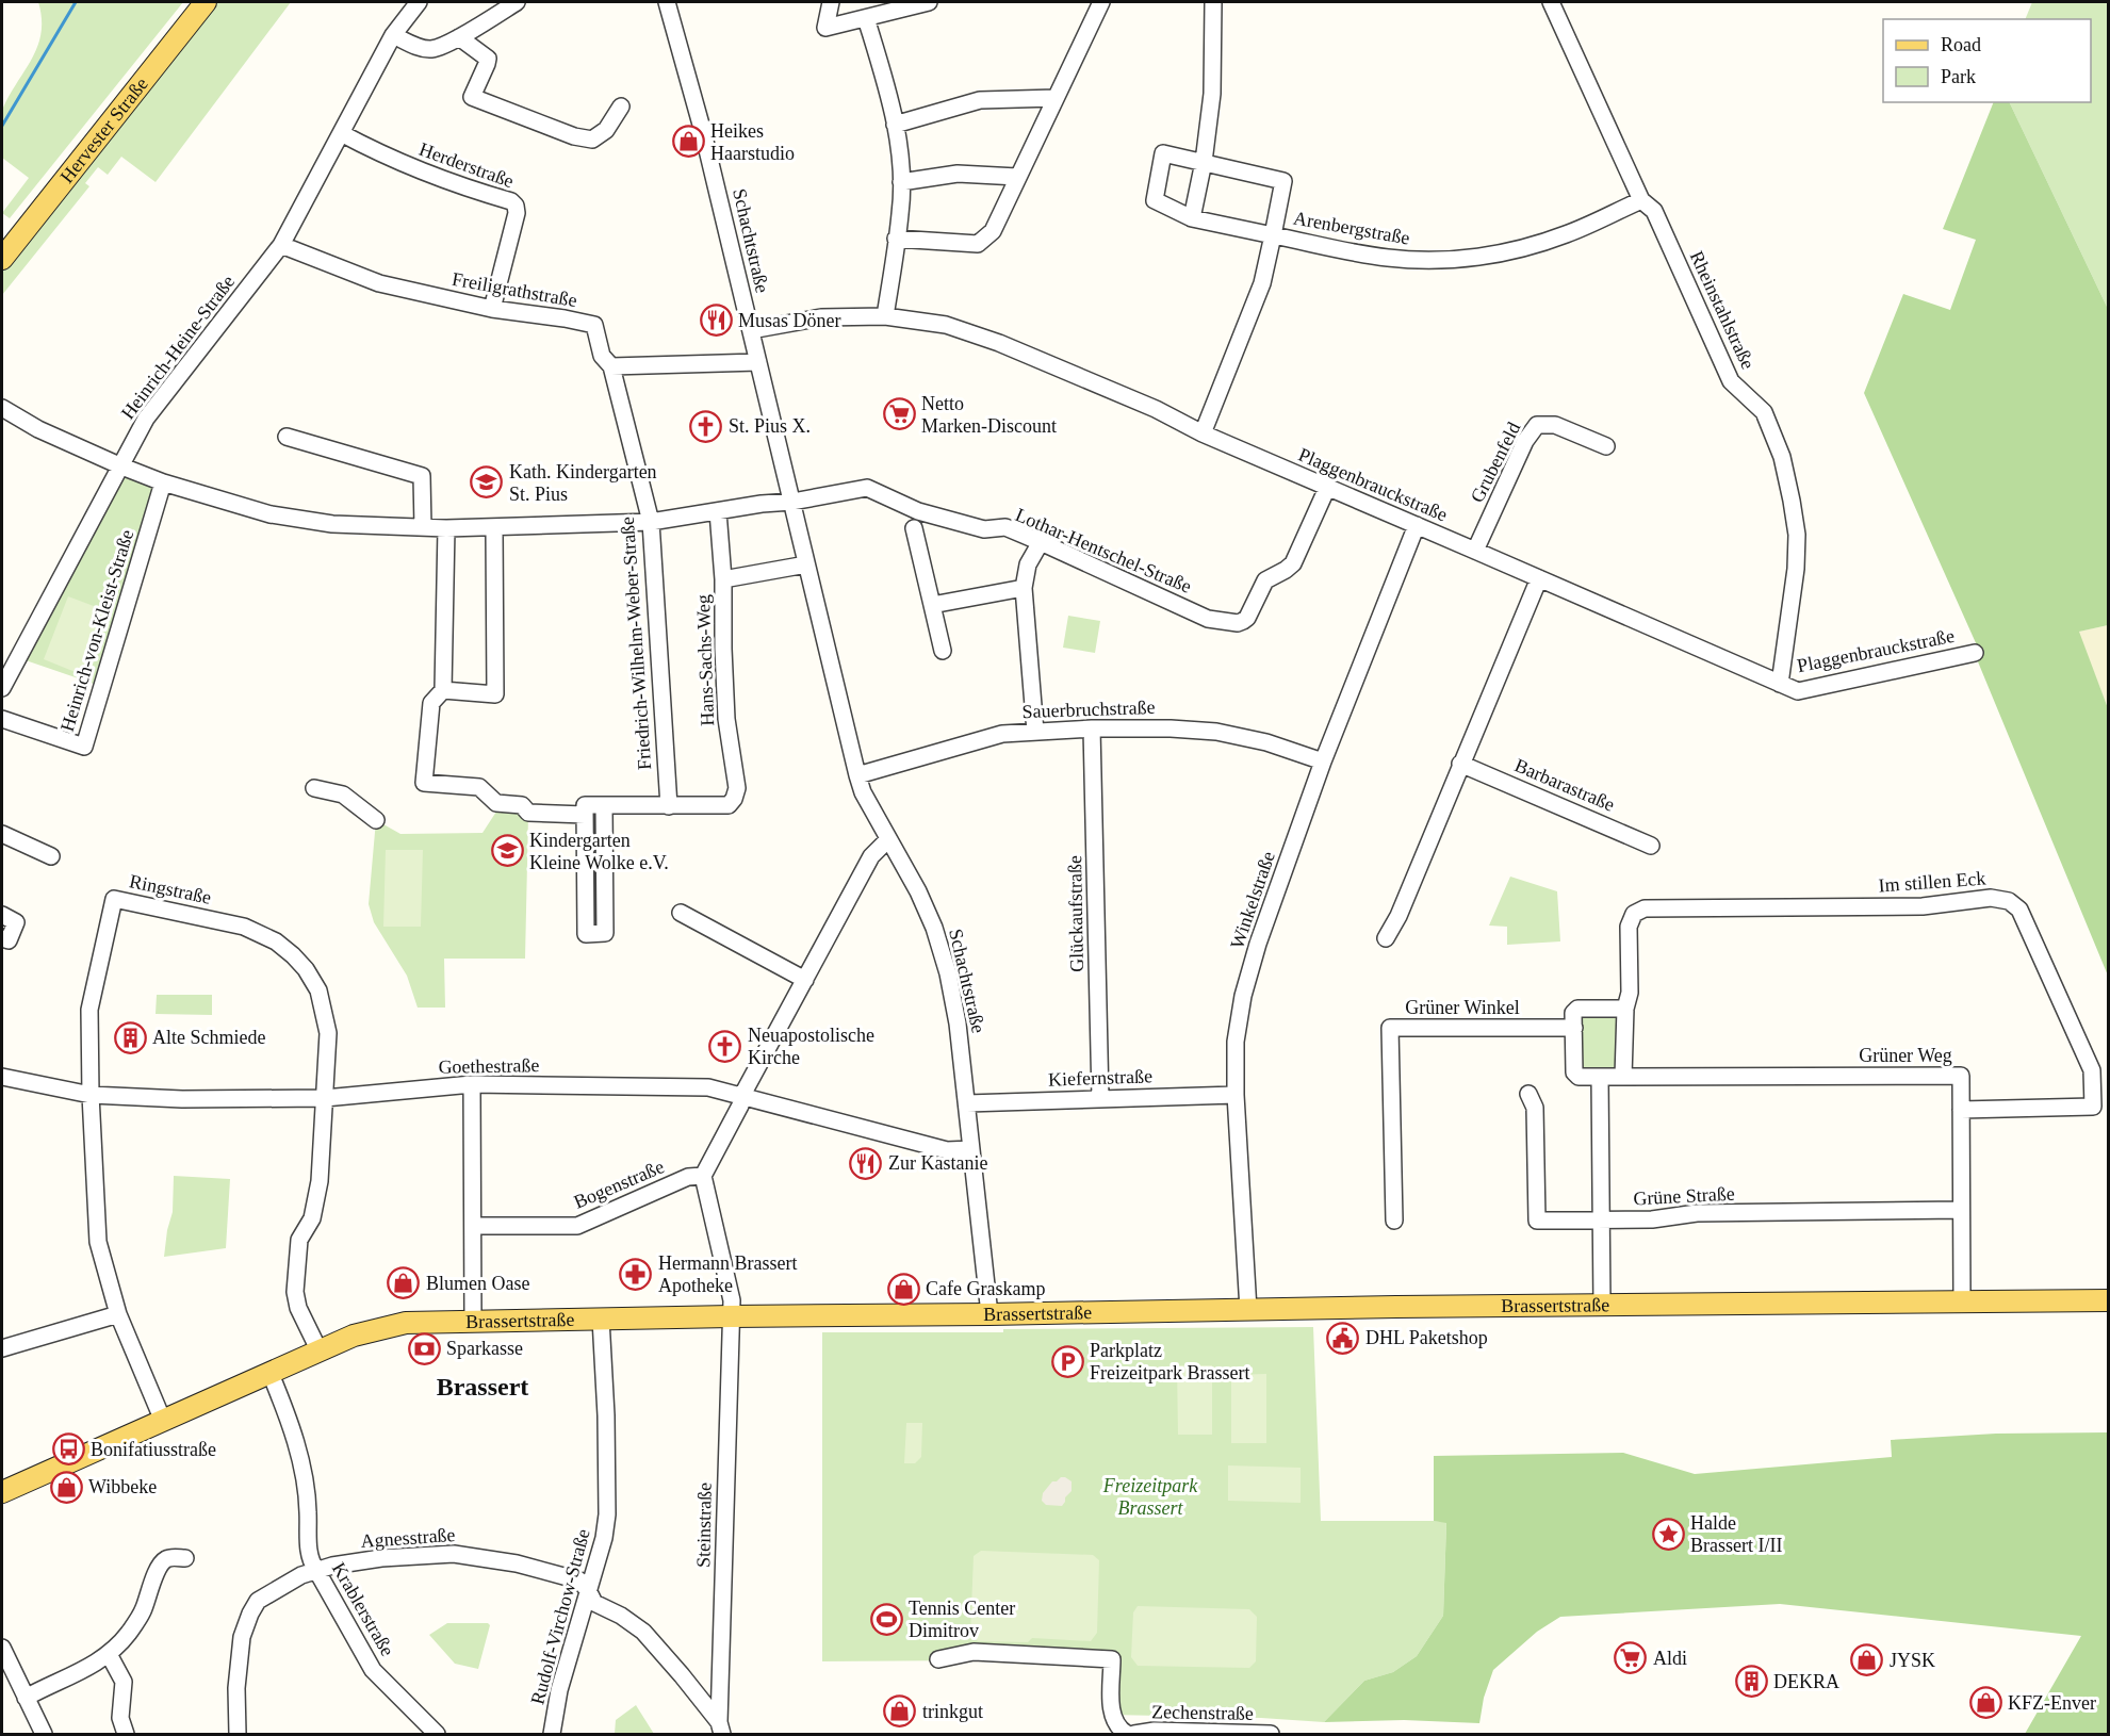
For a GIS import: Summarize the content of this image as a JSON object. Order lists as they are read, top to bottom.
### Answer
{
  "streets": {
    "main road": ["Hervester Straße", "Brassertstraße"],
    "street": [
      "Herderstraße",
      "Arenbergstraße",
      "Schachtstraße",
      "Freiligrathstraße",
      "Rheinstahlstraße",
      "Heinrich-Heine-Straße",
      "Grubenfeld",
      "Plaggenbrauckstraße",
      "Lothar-Hentschel-Straße",
      "Heinrich-von-Kleist-Straße",
      "Friedrich-Wilhelm-Weber-Straße",
      "Hans-Sachs-Weg",
      "Sauerbruchstraße",
      "Barbarastraße",
      "Im stillen Eck",
      "Ringstraße",
      "Winkelstraße",
      "Glückaufstraße",
      "Grüner Winkel",
      "Grüner Weg",
      "Goethestraße",
      "Kiefernstraße",
      "Bogenstraße",
      "Grüne Straße",
      "Steinstraße",
      "Agnesstraße",
      "Krablerstraße",
      "Rudolf-Virchow-Straße",
      "Zechenstraße"
    ]
  },
  "crossings": [
    ["Herderstraße", "Freiligrathstraße"],
    ["Herderstraße", "Heinrich-Heine-Straße"],
    ["Arenbergstraße", "Rheinstahlstraße"],
    ["Arenbergstraße", "Plaggenbrauckstraße"],
    ["Schachtstraße", "Plaggenbrauckstraße"],
    ["Schachtstraße", "Lothar-Hentschel-Straße"],
    ["Schachtstraße", "Sauerbruchstraße"],
    ["Schachtstraße", "Goethestraße"],
    ["Schachtstraße", "Kiefernstraße"],
    ["Schachtstraße", "Brassertstraße"],
    ["Freiligrathstraße", "Heinrich-Heine-Straße"],
    ["Freiligrathstraße", "Friedrich-Wilhelm-Weber-Straße"],
    ["Rheinstahlstraße", "Plaggenbrauckstraße"],
    ["Heinrich-Heine-Straße", "Lothar-Hentschel-Straße"],
    ["Grubenfeld", "Plaggenbrauckstraße"],
    ["Plaggenbrauckstraße", "Lothar-Hentschel-Straße"],
    ["Plaggenbrauckstraße", "Winkelstraße"],
    ["Lothar-Hentschel-Straße", "Heinrich-von-Kleist-Straße"],
    ["Lothar-Hentschel-Straße", "Friedrich-Wilhelm-Weber-Straße"],
    ["Lothar-Hentschel-Straße", "Hans-Sachs-Weg"],
    ["Friedrich-Wilhelm-Weber-Straße", "Hans-Sachs-Weg"],
    ["Sauerbruchstraße", "Winkelstraße"],
    ["Sauerbruchstraße", "Glückaufstraße"],
    ["Im stillen Eck", "Grüner Weg"],
    ["Ringstraße", "Goethestraße"],
    ["Ringstraße", "Brassertstraße"],
    ["Winkelstraße", "Kiefernstraße"],
    ["Winkelstraße", "Brassertstraße"],
    ["Glückaufstraße", "Kiefernstraße"],
    ["Grüner Winkel", "Grüner Weg"],
    ["Grüner Weg", "Grüne Straße"],
    ["Grüner Weg", "Brassertstraße"],
    ["Brassertstraße", "Steinstraße"],
    ["Brassertstraße", "Krablerstraße"],
    ["Brassertstraße", "Rudolf-Virchow-Straße"],
    ["Steinstraße", "Agnesstraße"],
    ["Agnesstraße", "Krablerstraße"],
    ["Agnesstraße", "Rudolf-Virchow-Straße"]
  ],
  "districts": ["Brassert"],
  "parks": ["Freizeitpark Brassert"],
  "places": {
    "shop": [
      "Heikes Haarstudio",
      "Blumen Oase",
      "Cafe Graskamp",
      "Wibbeke",
      "JYSK",
      "KFZ-Enver",
      "trinkgut"
    ],
    "restaurant": ["Musas Döner", "Zur Kastanie"],
    "supermarket": ["Netto Marken-Discount", "Aldi"],
    "church": ["St. Pius X.", "Neuapostolische Kirche"],
    "school or university": ["Kath. Kindergarten St. Pius", "Kindergarten Kleine Wolke e.V."],
    "building": ["Alte Schmiede", "DEKRA"],
    "pharmacy": ["Hermann Brassert Apotheke"],
    "public building": ["DHL Paketshop"],
    "bank": ["Sparkasse"],
    "parking": ["Parkplatz Freizeitpark Brassert"],
    "bus stop": ["Bonifatiusstraße"],
    "place": ["Halde Brassert I/II"],
    "sports": ["Tennis Center Dimitrov"]
  },
  "legend": ["Road", "Park"]
}
